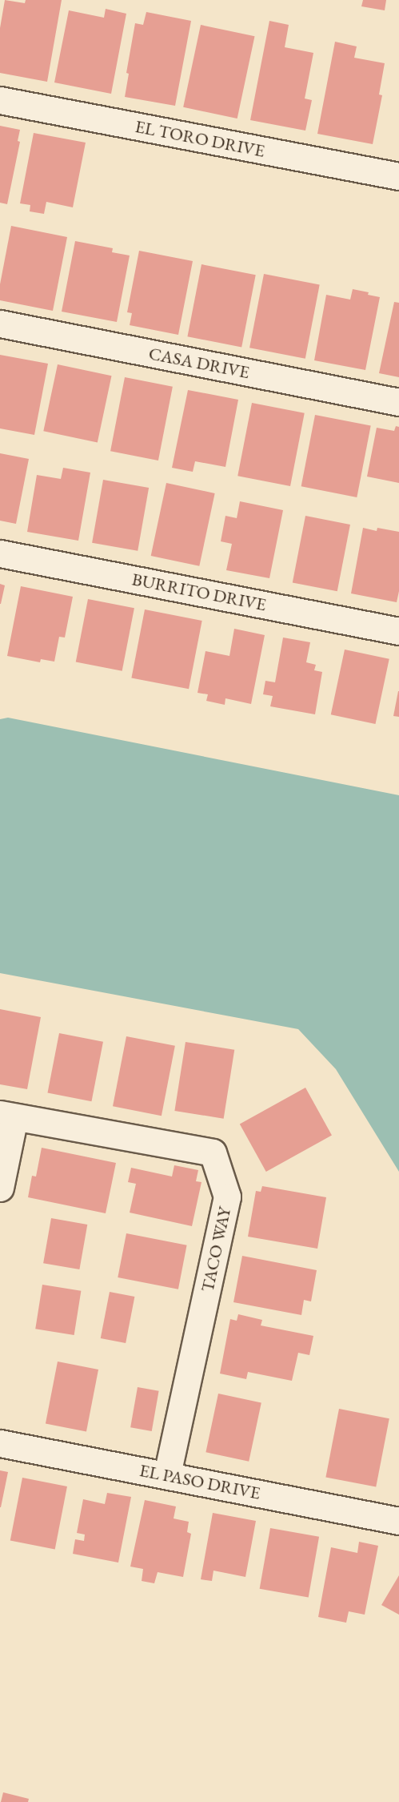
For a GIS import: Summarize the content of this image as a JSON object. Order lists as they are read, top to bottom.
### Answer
{
  "streets": {
    "street": [
      "EL TORO DRIVE",
      "CASA DRIVE",
      "BURRITO DRIVE",
      "TACO WAY",
      "EL PASO DRIVE"
    ]
  },
  "crossings": [
    ["TACO WAY", "EL PASO DRIVE"]
  ]
}
